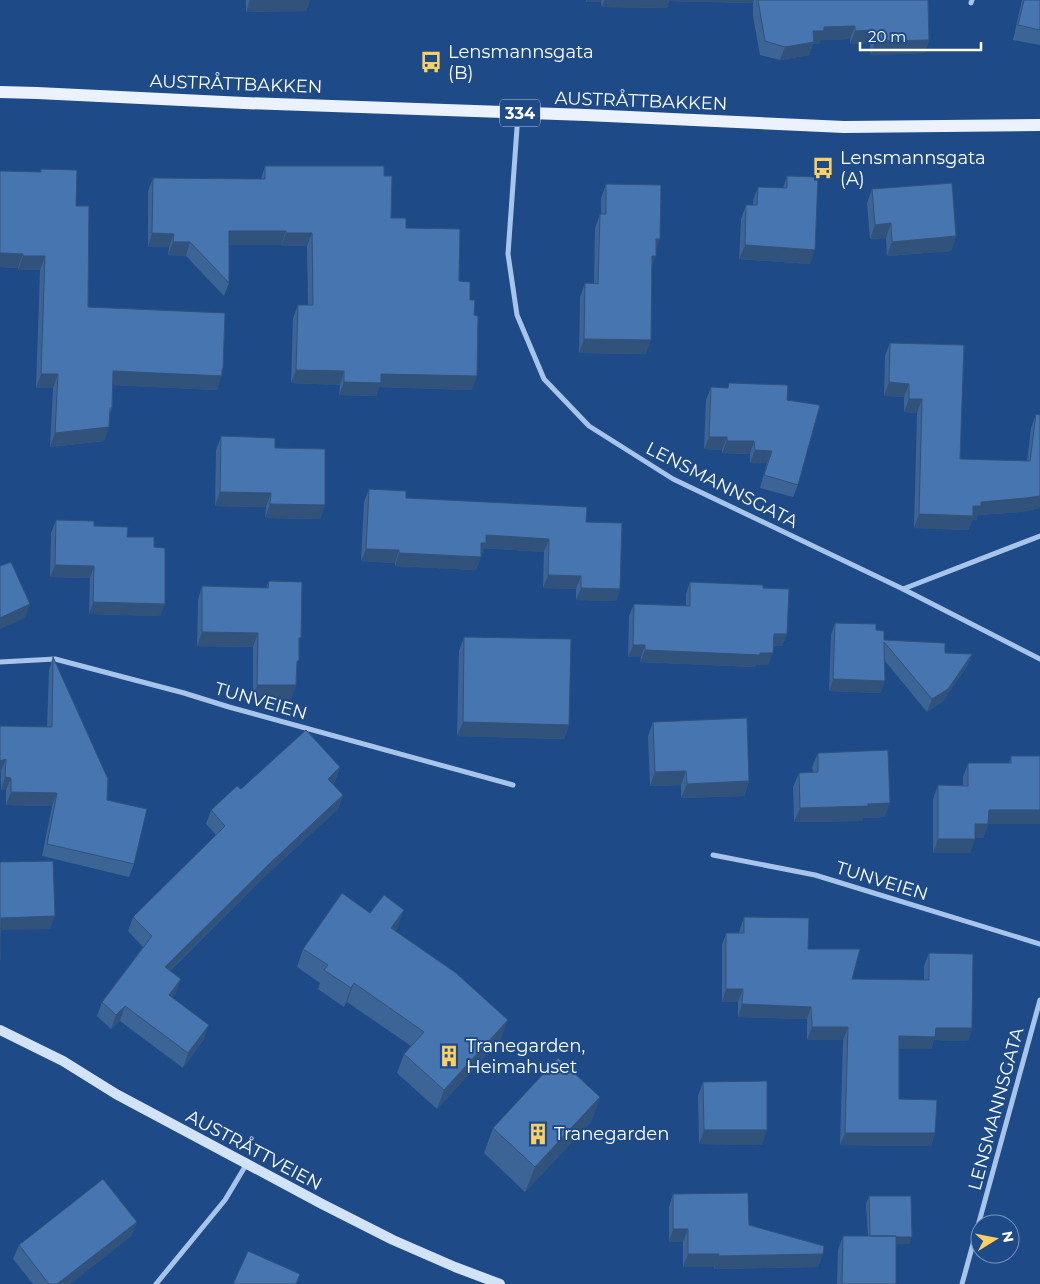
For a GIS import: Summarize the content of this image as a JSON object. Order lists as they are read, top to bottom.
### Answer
{
  "streets": {
    "main road": ["AUSTRÅTTBAKKEN", "334", "AUSTRÅTTVEIEN"],
    "street": ["LENSMANNSGATA", "TUNVEIEN"]
  },
  "crossings": [
    ["AUSTRÅTTBAKKEN", "LENSMANNSGATA"]
  ],
  "places": {
    "bus stop": ["Lensmannsgata (B)", "Lensmannsgata (A)"],
    "building": ["Tranegarden, Heimahuset", "Tranegarden"]
  },
  "scale_bar": "20 m",
  "north": "right"
}
